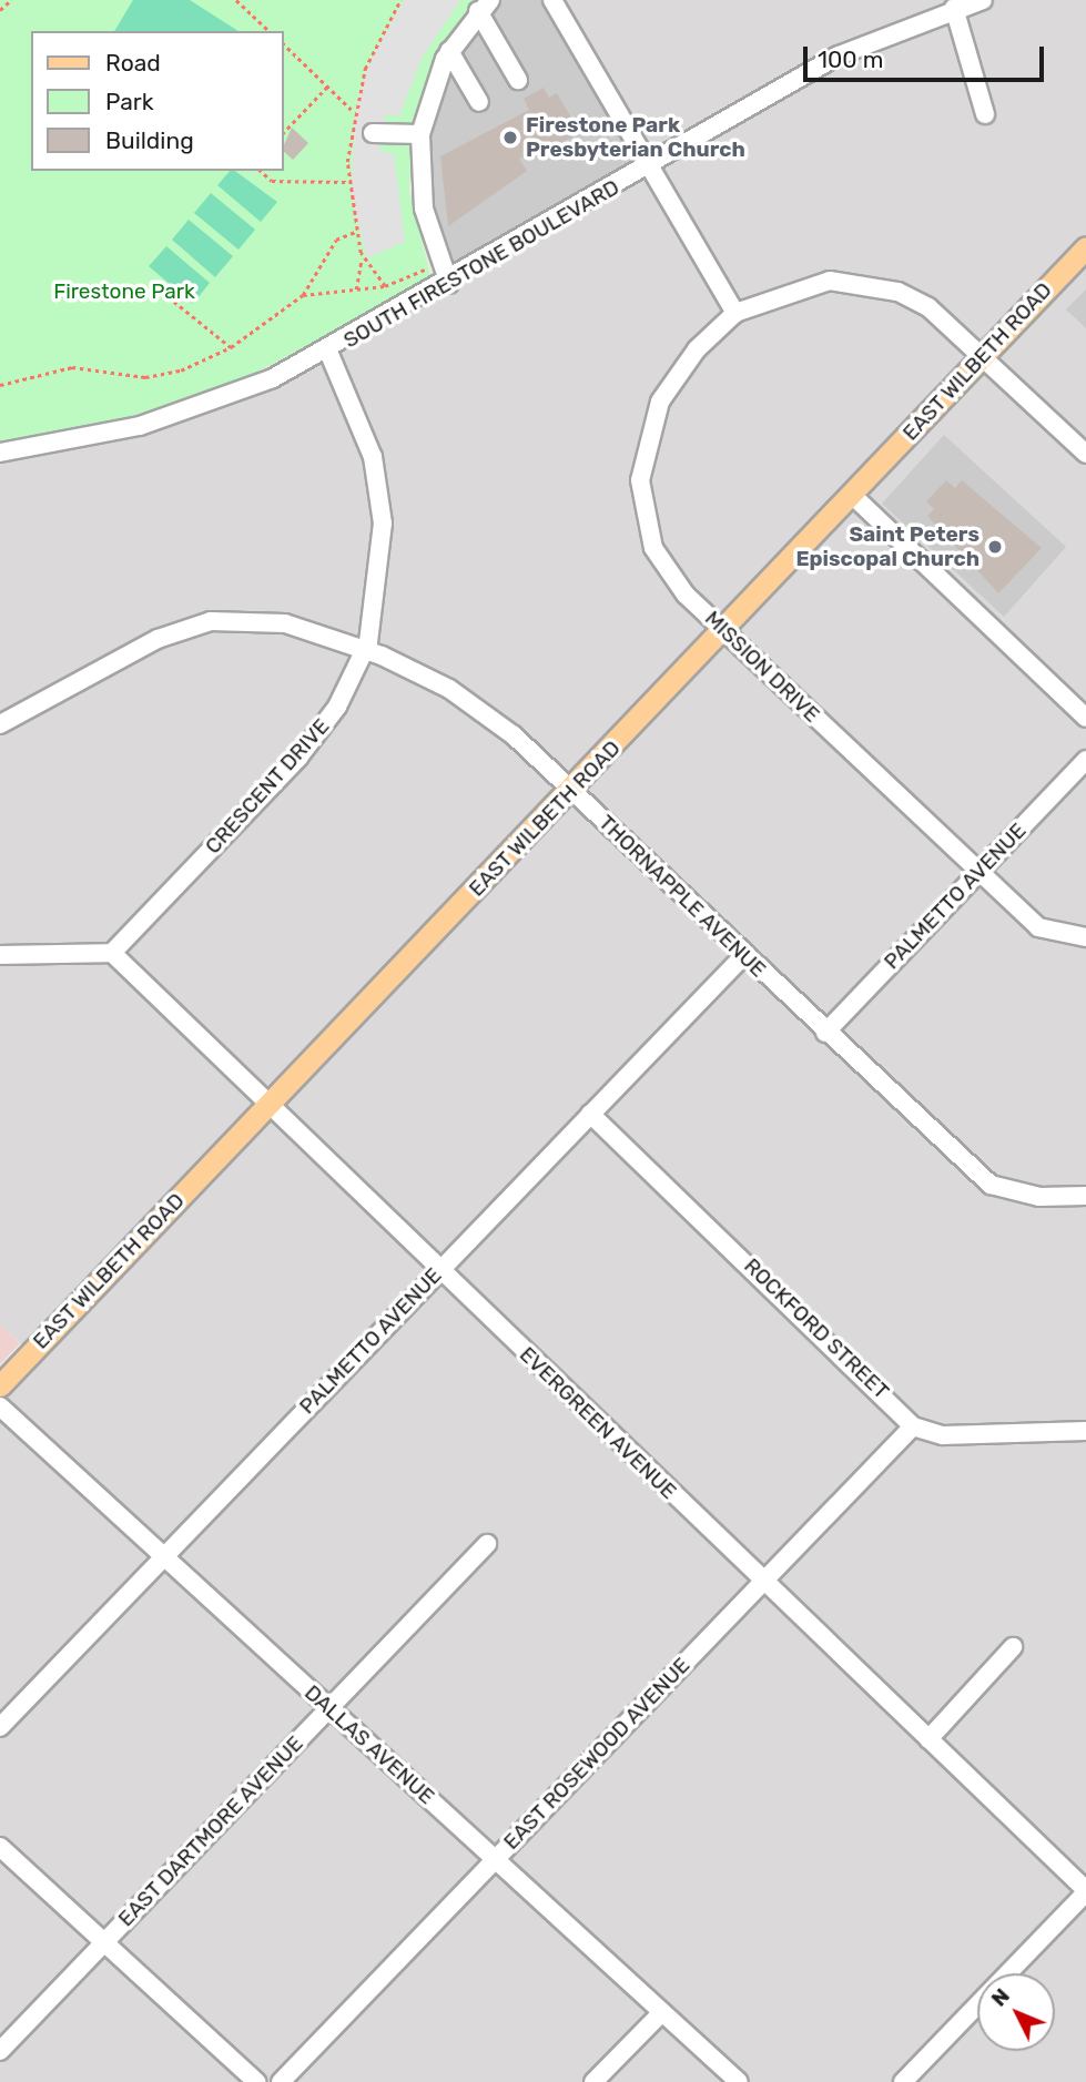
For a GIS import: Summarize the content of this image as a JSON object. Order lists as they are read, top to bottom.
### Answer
{
  "streets": {
    "main road": ["EAST WILBETH ROAD"],
    "street": [
      "SOUTH FIRESTONE BOULEVARD",
      "MISSION DRIVE",
      "CRESCENT DRIVE",
      "THORNAPPLE AVENUE",
      "PALMETTO AVENUE",
      "ROCKFORD STREET",
      "EVERGREEN AVENUE",
      "DALLAS AVENUE",
      "EAST ROSEWOOD AVENUE",
      "EAST DARTMORE AVENUE"
    ]
  },
  "crossings": [
    ["SOUTH FIRESTONE BOULEVARD", "CRESCENT DRIVE"],
    ["EAST WILBETH ROAD", "MISSION DRIVE"],
    ["EAST WILBETH ROAD", "THORNAPPLE AVENUE"],
    ["EAST WILBETH ROAD", "EVERGREEN AVENUE"],
    ["MISSION DRIVE", "PALMETTO AVENUE"],
    ["CRESCENT DRIVE", "THORNAPPLE AVENUE"],
    ["CRESCENT DRIVE", "EVERGREEN AVENUE"],
    ["THORNAPPLE AVENUE", "PALMETTO AVENUE"],
    ["PALMETTO AVENUE", "ROCKFORD STREET"],
    ["PALMETTO AVENUE", "EVERGREEN AVENUE"],
    ["PALMETTO AVENUE", "DALLAS AVENUE"],
    ["ROCKFORD STREET", "EAST ROSEWOOD AVENUE"],
    ["EVERGREEN AVENUE", "EAST ROSEWOOD AVENUE"],
    ["DALLAS AVENUE", "EAST ROSEWOOD AVENUE"],
    ["DALLAS AVENUE", "EAST DARTMORE AVENUE"]
  ],
  "parks": ["Firestone Park"],
  "places": ["Firestone Park Presbyterian Church", "Saint Peters Episcopal Church"],
  "legend": ["Road", "Park", "Building"],
  "scale_bar": "100 m",
  "north": "top left"
}
